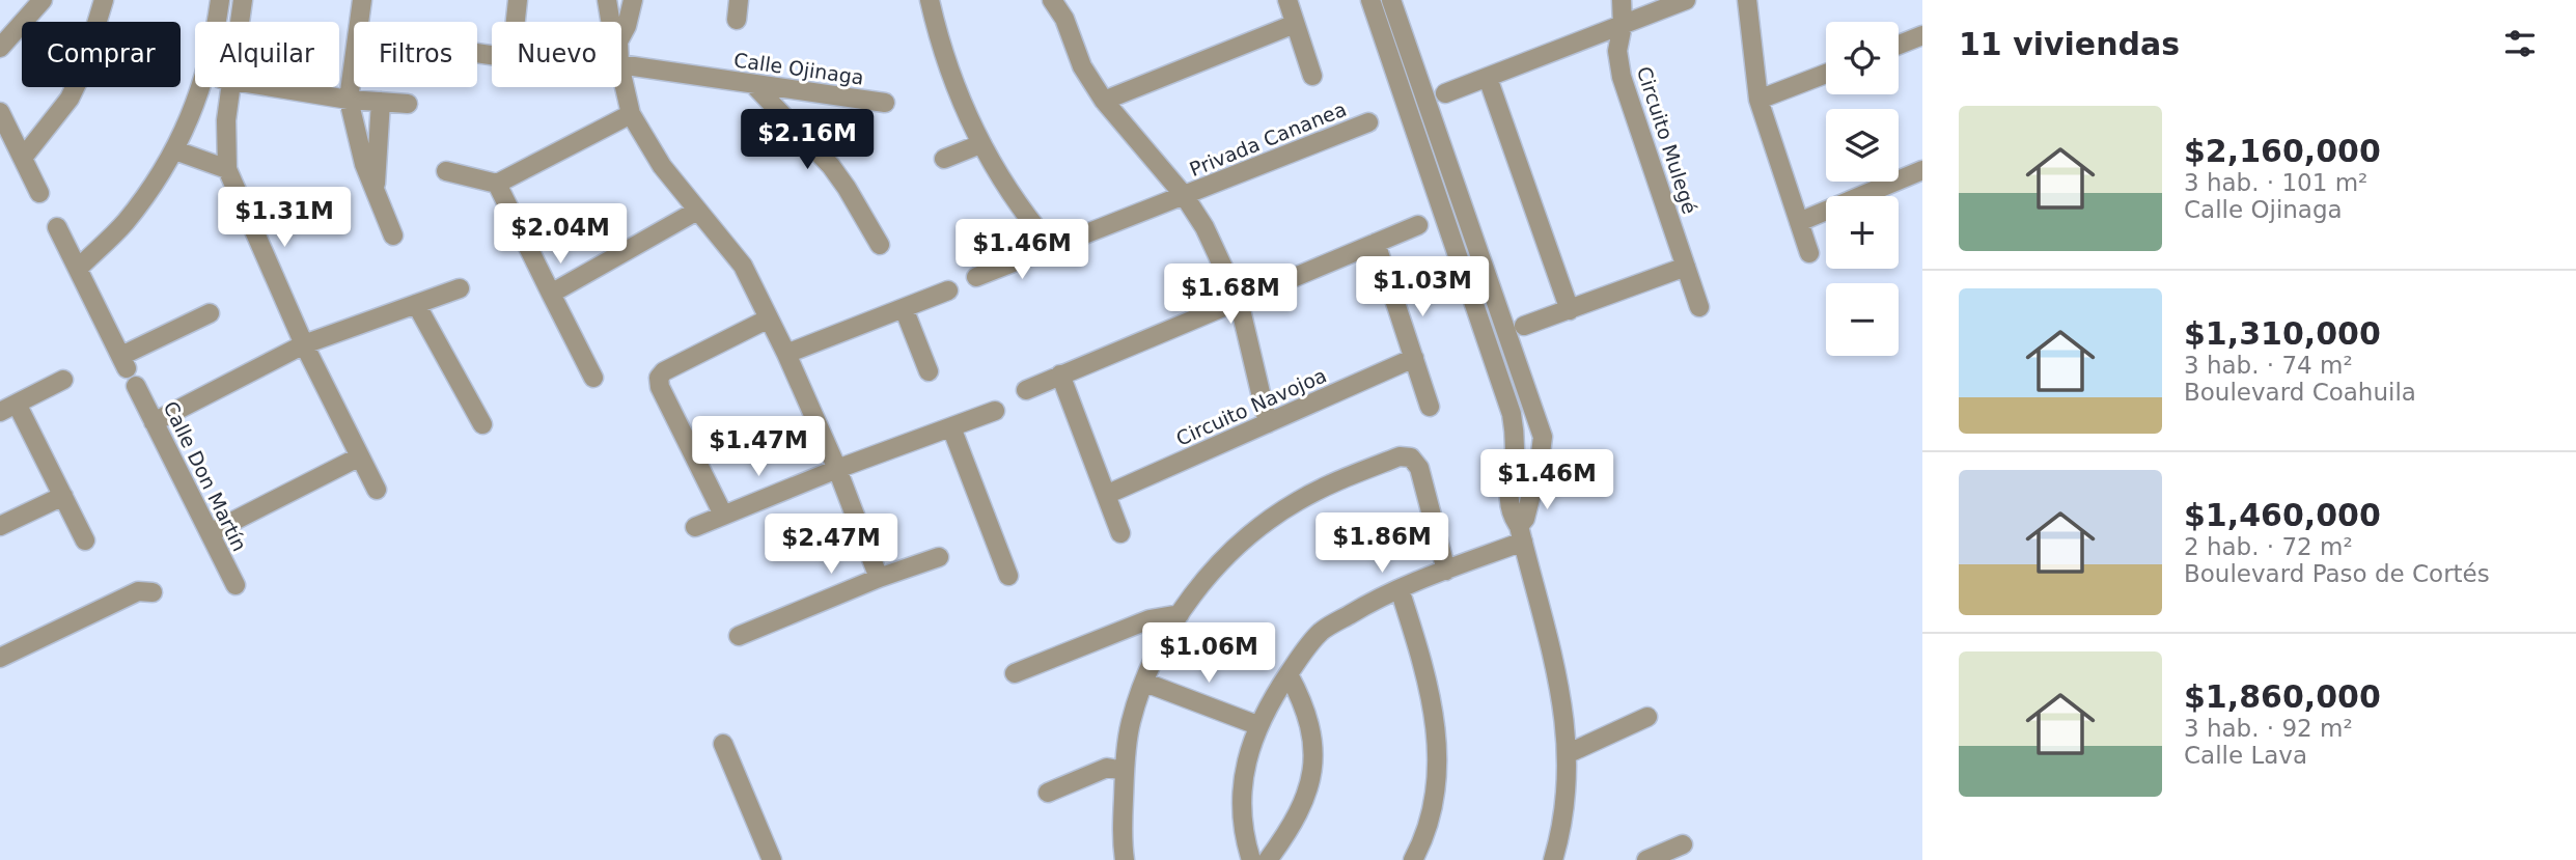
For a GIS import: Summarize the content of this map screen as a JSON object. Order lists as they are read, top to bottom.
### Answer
{
  "streets": {
    "street": [
      "Calle Ojinaga",
      "Privada Cananea",
      "Circuito Mulegé",
      "Circuito Navojoa",
      "Calle Don Martín"
    ]
  },
  "page": {
    "heading": "11 viviendas",
    "map_buttons": ["+", "−"],
    "chip": [
      "Comprar",
      "Alquilar",
      "Filtros",
      "Nuevo"
    ],
    "list": [
      {
        "name": "$2,160,000",
        "note": "3 hab. · 101 m² · Calle Ojinaga"
      },
      {
        "name": "$1,310,000",
        "note": "3 hab. · 74 m² · Boulevard Coahuila"
      },
      {
        "name": "$1,460,000",
        "note": "2 hab. · 72 m² · Boulevard Paso de Cortés"
      },
      {
        "name": "$1,860,000",
        "note": "3 hab. · 92 m² · Calle Lava"
      }
    ],
    "price": [
      "$2.16M",
      "$1.31M",
      "$2.04M",
      "$1.46M",
      "$1.03M",
      "$1.68M",
      "$1.47M",
      "$1.46M",
      "$1.86M",
      "$2.47M",
      "$1.06M"
    ]
  }
}
